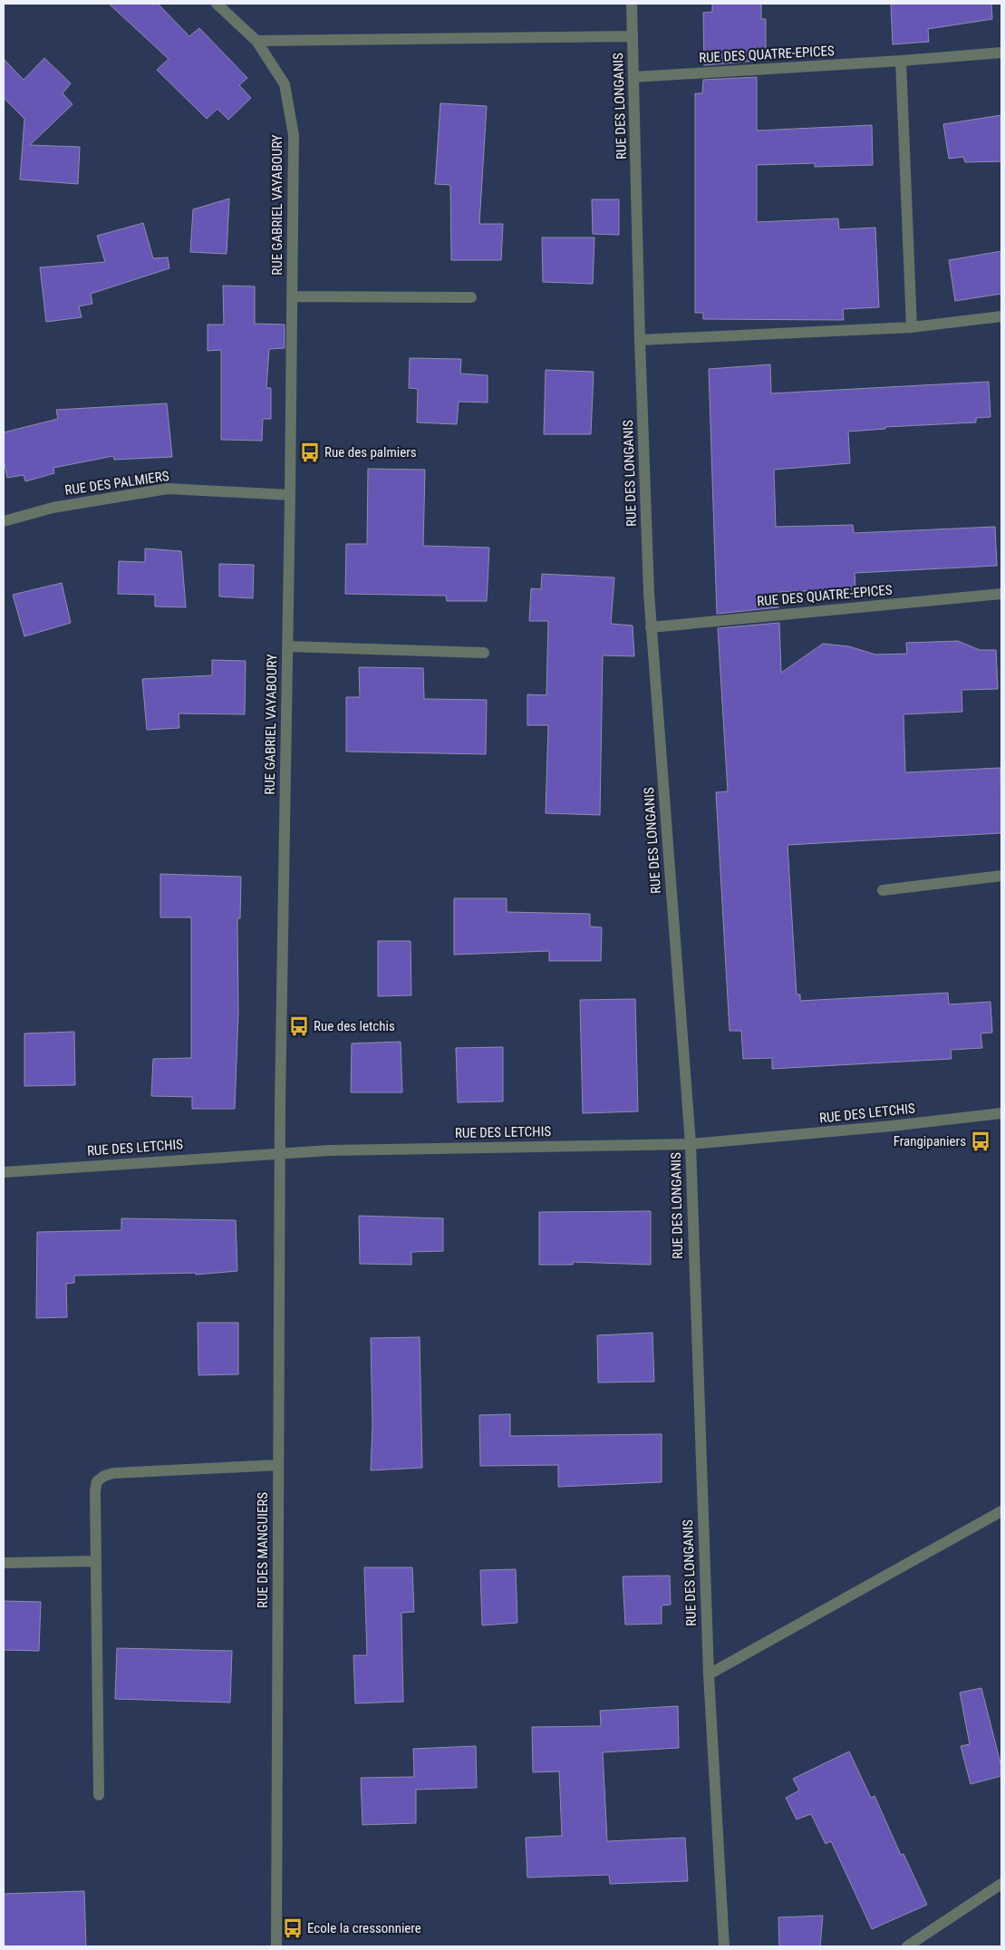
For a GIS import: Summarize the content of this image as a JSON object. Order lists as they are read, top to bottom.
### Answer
{
  "streets": {
    "street": [
      "RUE DES QUATRE-EPICES",
      "RUE DES LONGANIS",
      "RUE GABRIEL VAYABOURY",
      "RUE DES PALMIERS",
      "RUE DES LETCHIS",
      "RUE DES MANGUIERS"
    ]
  },
  "crossings": [
    ["RUE DES QUATRE-EPICES", "RUE DES LONGANIS"],
    ["RUE DES LONGANIS", "RUE DES LETCHIS"],
    ["RUE GABRIEL VAYABOURY", "RUE DES PALMIERS"],
    ["RUE GABRIEL VAYABOURY", "RUE DES LETCHIS"],
    ["RUE GABRIEL VAYABOURY", "RUE DES MANGUIERS"],
    ["RUE DES LETCHIS", "RUE DES MANGUIERS"]
  ],
  "places": {
    "bus stop": [
      "Rue des palmiers",
      "Rue des letchis",
      "Frangipaniers",
      "Ecole la cressonniere"
    ]
  }
}
